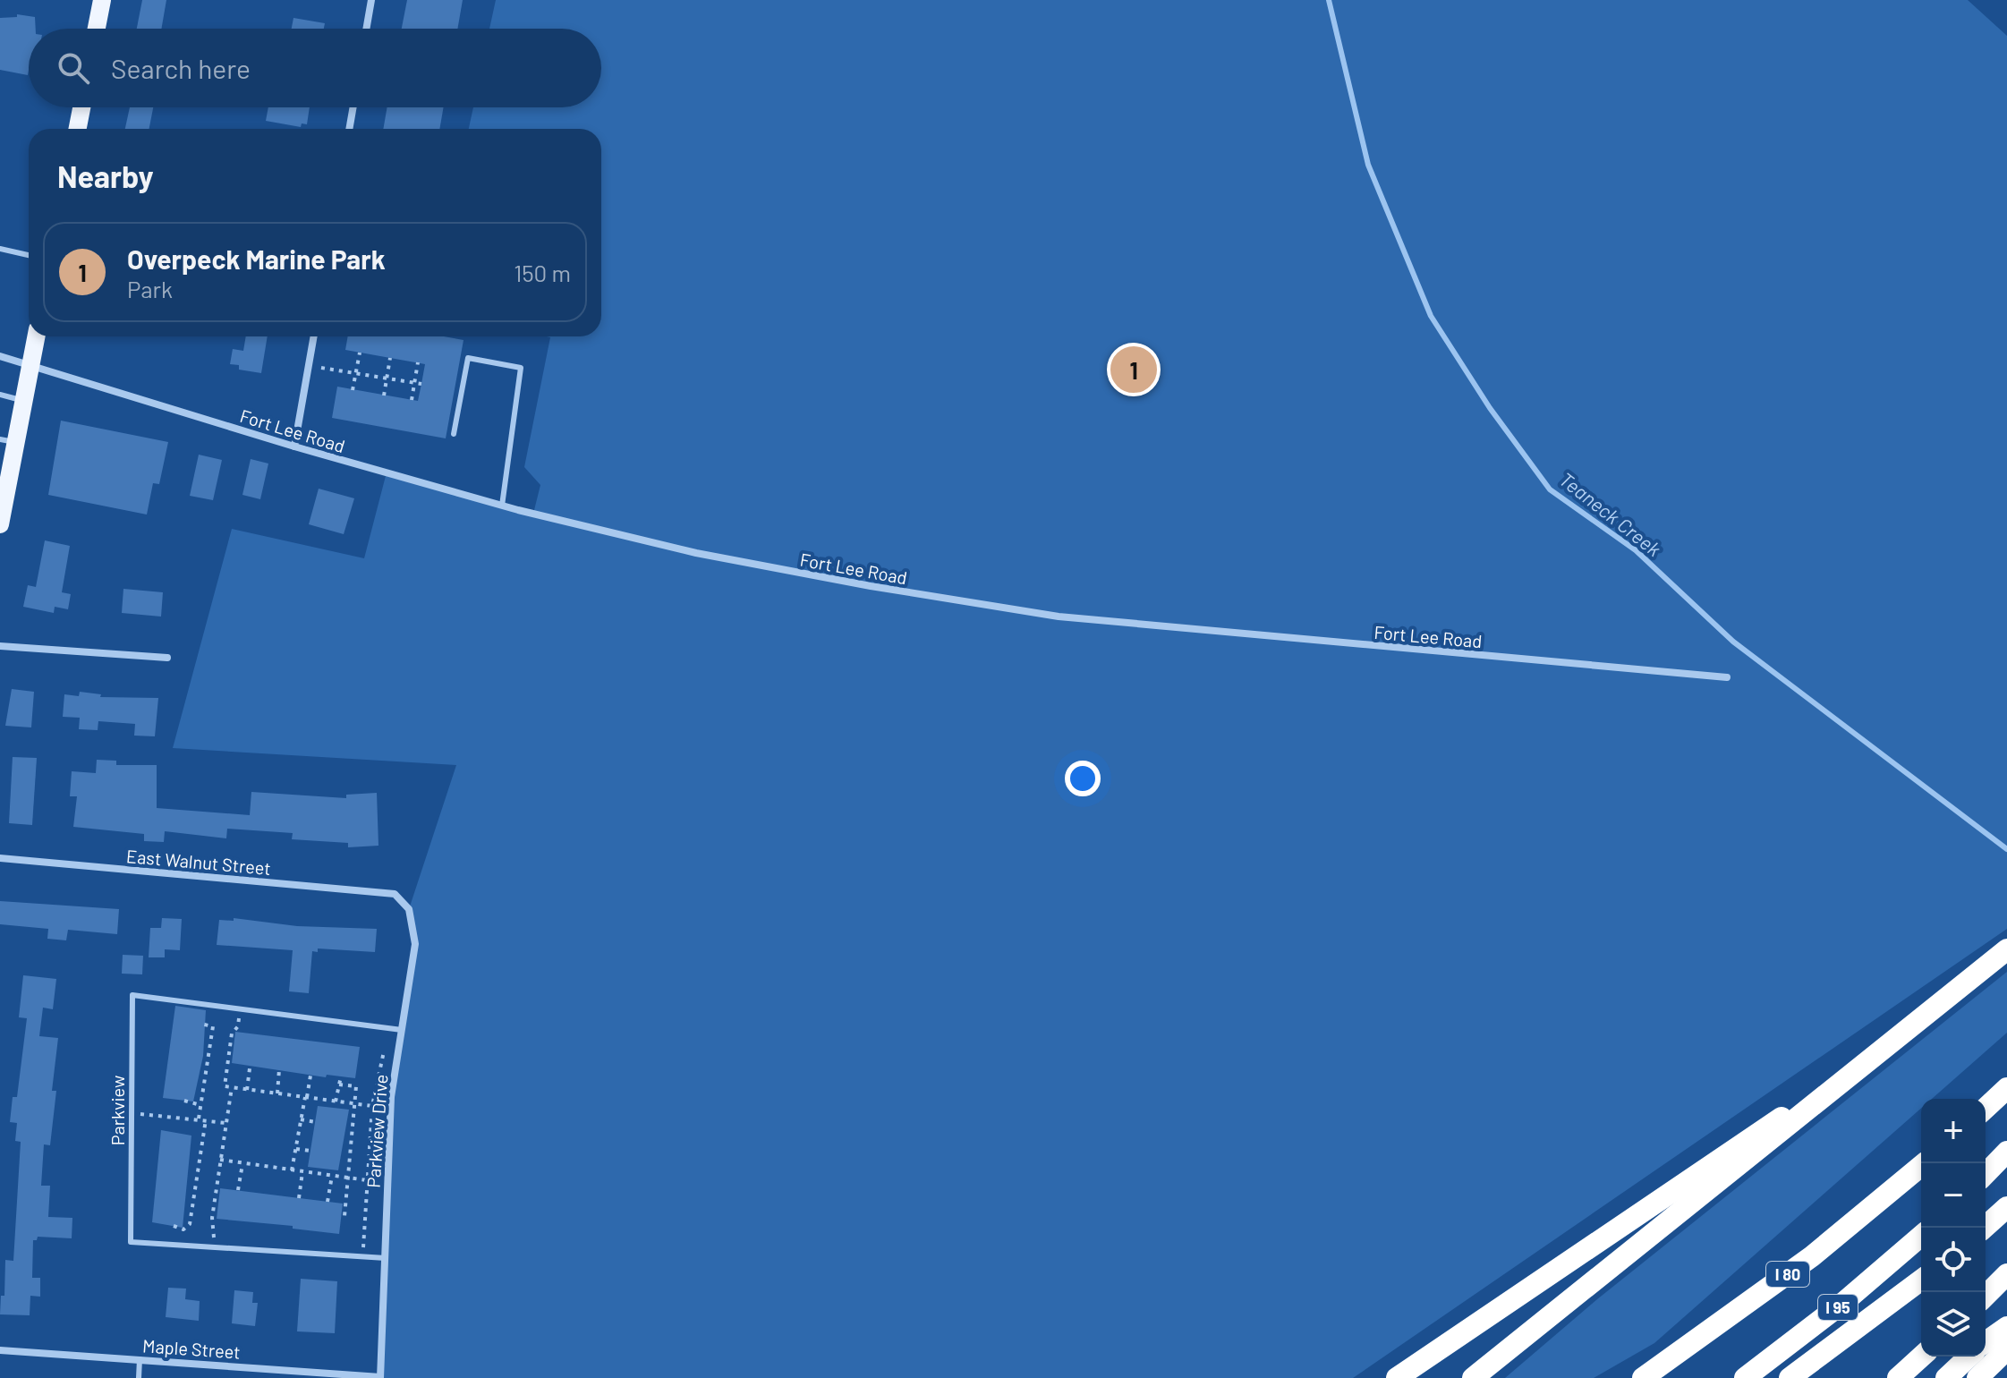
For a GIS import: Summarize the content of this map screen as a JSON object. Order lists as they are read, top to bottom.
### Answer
{
  "streets": {
    "highway": ["I 80", "I 95"],
    "street": [
      "Fort Lee Road",
      "East Walnut Street",
      "Parkview Drive",
      "Maple Street"
    ],
    "lane": ["Parkview"]
  },
  "crossings": [
    ["East Walnut Street", "Parkview Drive"],
    ["Parkview", "Parkview Drive"],
    ["Parkview Drive", "Maple Street"]
  ],
  "water": ["Teaneck Creek"],
  "page": {
    "search": "Search here",
    "heading": "Nearby",
    "list": [
      {
        "mark": "1",
        "name": "Overpeck Marine Park",
        "note": "Park",
        "value": "150 m"
      }
    ],
    "pins": "1",
    "map_buttons": ["+", "−"]
  }
}
